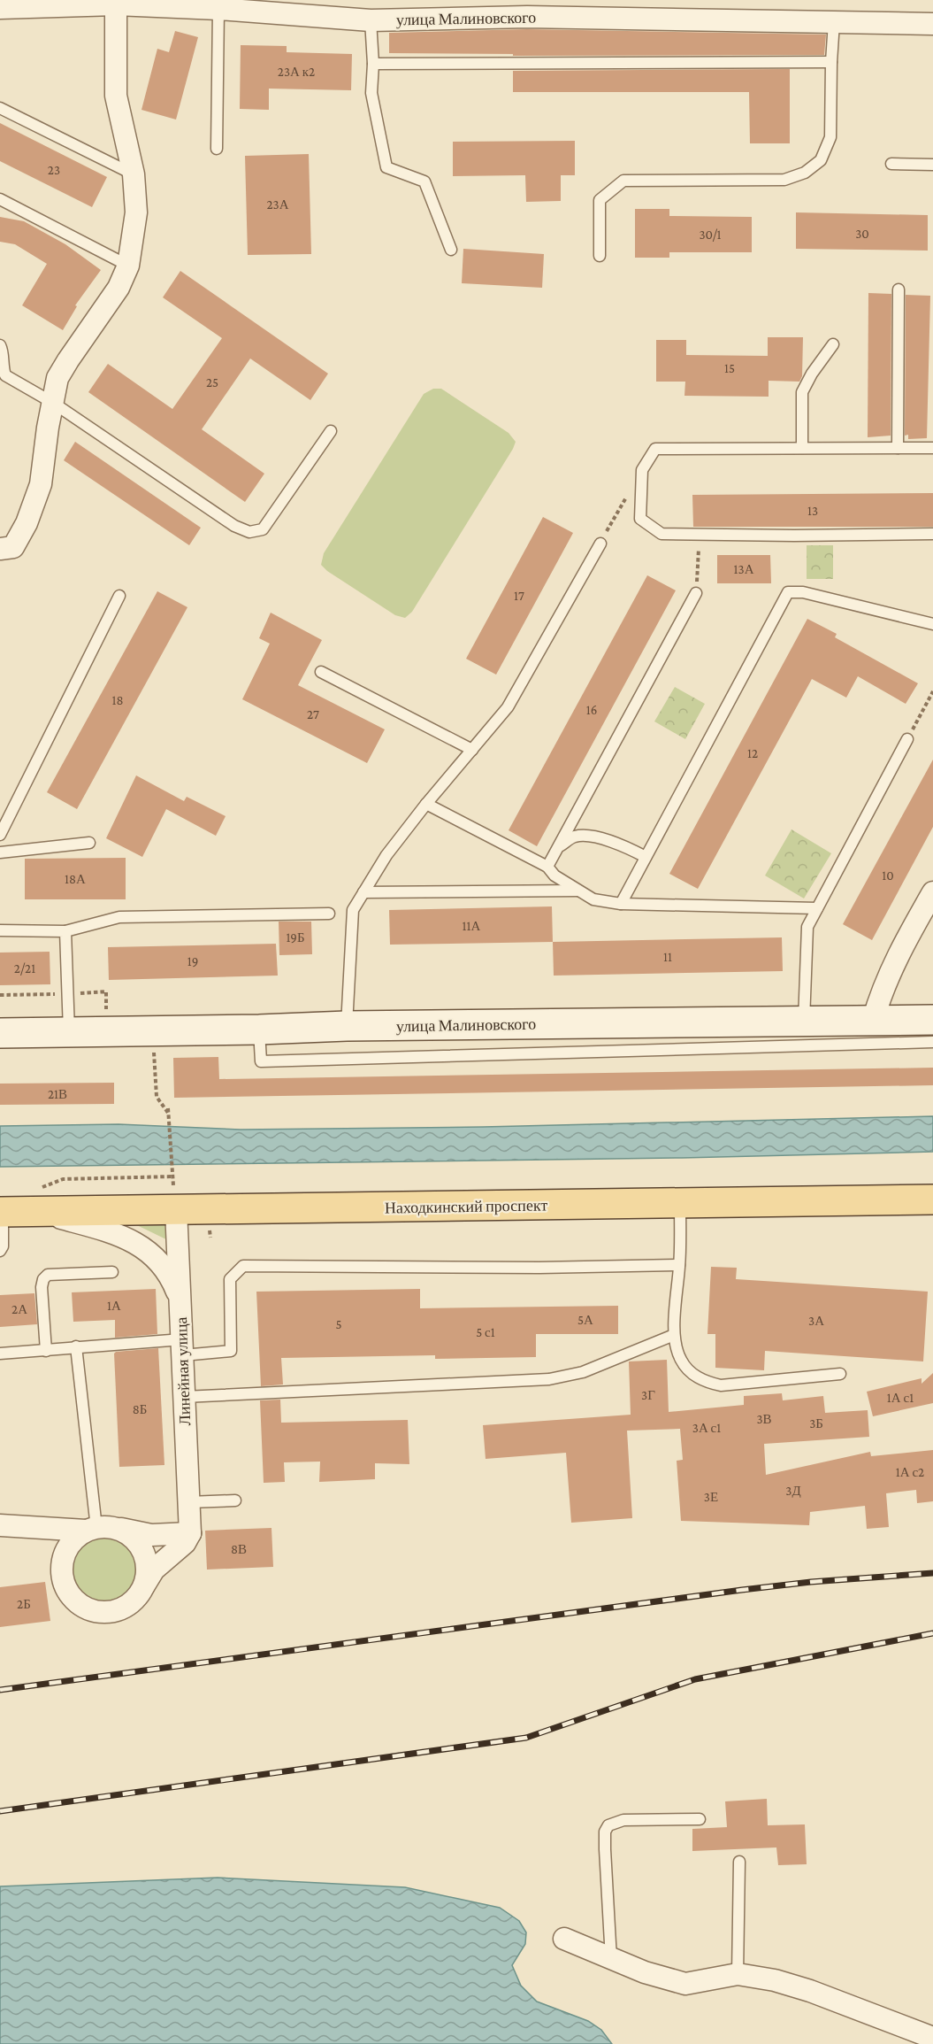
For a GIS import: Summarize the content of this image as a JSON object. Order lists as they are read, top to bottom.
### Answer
{
  "streets": {
    "main road": ["улица Малиновского", "Находкинский проспект"],
    "street": ["Линейная улица"]
  },
  "crossings": [
    ["Находкинский проспект", "Линейная улица"]
  ],
  "house_numbers": [
    "23А к2",
    "23",
    "23А",
    "30",
    "30/1",
    "15",
    "25",
    "13",
    "13А",
    "17",
    "18",
    "16",
    "27",
    "12",
    "10",
    "18А",
    "11А",
    "19Б",
    "11",
    "19",
    "2/21",
    "21В",
    "1А",
    "2А",
    "5А",
    "3А",
    "5",
    "5 с1",
    "3Г",
    "1А с1",
    "8Б",
    "3В",
    "3Б",
    "3А с1",
    "1А с2",
    "3Д",
    "3Е",
    "8В",
    "2Б"
  ]
}
